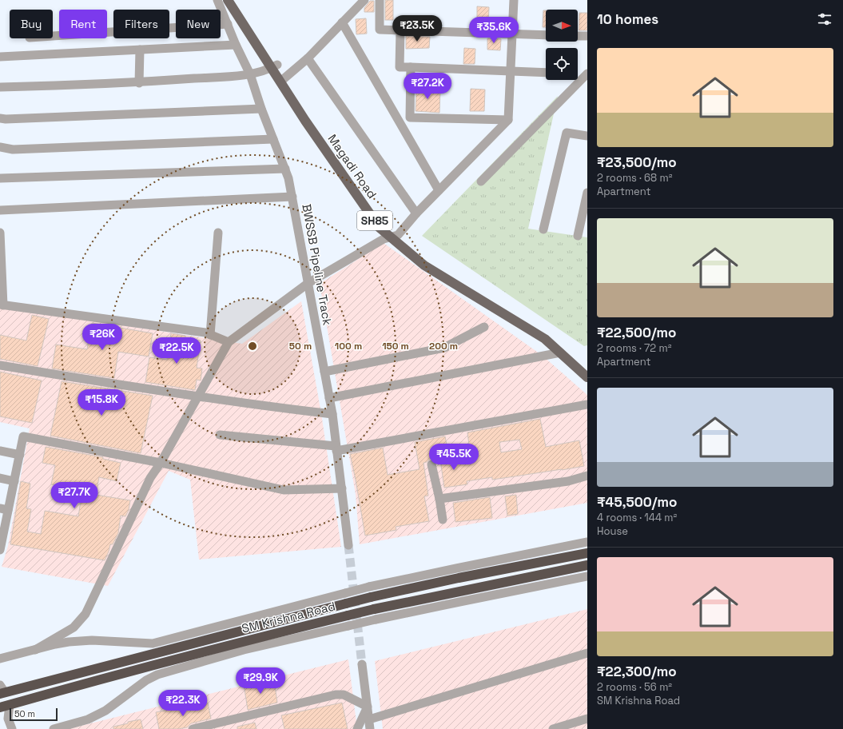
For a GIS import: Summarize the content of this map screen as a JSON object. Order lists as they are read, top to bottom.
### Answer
{
  "streets": {
    "highway": ["SM Krishna Road"],
    "main road": ["Magadi Road", "SH85"],
    "street": ["BWSSB Pipeline Track"]
  },
  "scale_bar": "50 m",
  "north": "right",
  "page": {
    "heading": "10 homes",
    "chip": [
      "Buy",
      "Rent",
      "Filters",
      "New"
    ],
    "price": [
      "₹23.5K",
      "₹35.6K",
      "₹27.2K",
      "₹26K",
      "₹22.5K",
      "₹15.8K",
      "₹45.5K",
      "₹27.7K",
      "₹29.9K",
      "₹22.3K"
    ],
    "list": [
      {
        "name": "₹23,500/mo",
        "note": "2 rooms · 68 m² · Apartment"
      },
      {
        "name": "₹22,500/mo",
        "note": "2 rooms · 72 m² · Apartment"
      },
      {
        "name": "₹45,500/mo",
        "note": "4 rooms · 144 m² · House"
      },
      {
        "name": "₹22,300/mo",
        "note": "2 rooms · 56 m² · SM Krishna Road"
      }
    ],
    "scale": "50 m"
  },
  "rings": [
    "50 m",
    "100 m",
    "150 m",
    "200 m"
  ]
}
